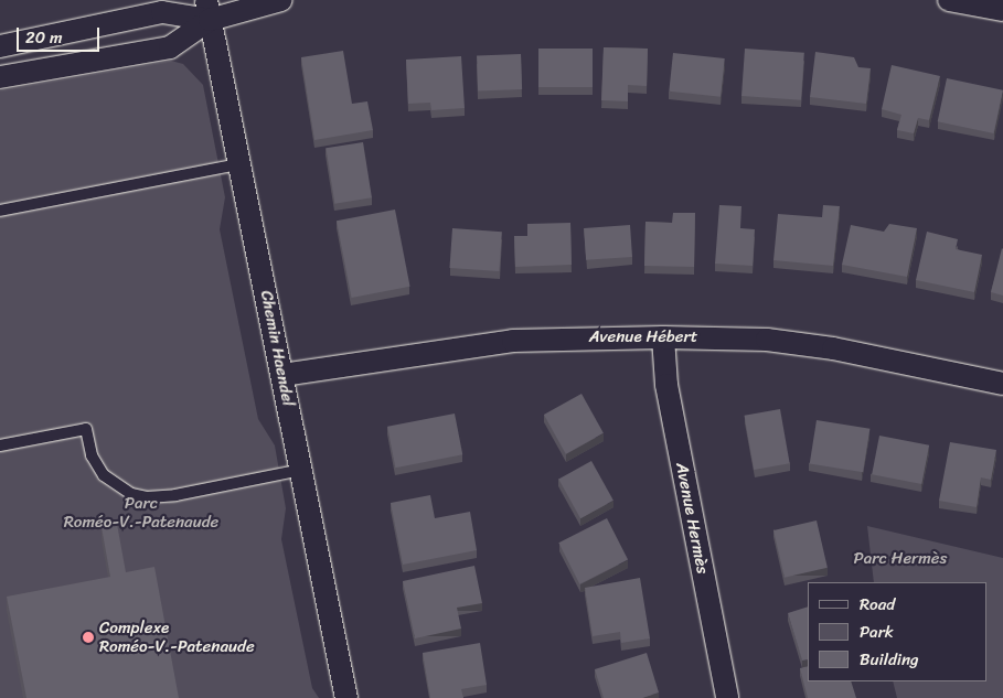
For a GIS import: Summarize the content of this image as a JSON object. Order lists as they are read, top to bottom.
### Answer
{
  "streets": {
    "street": ["Avenue Hébert", "Chemin Haendel", "Avenue Hermès"]
  },
  "crossings": [
    ["Avenue Hébert", "Chemin Haendel"],
    ["Avenue Hébert", "Avenue Hermès"]
  ],
  "parks": ["Parc Roméo-V.-Patenaude", "Parc Hermès"],
  "places": ["Complexe Roméo-V.-Patenaude"],
  "legend": ["Road", "Park", "Building"],
  "scale_bar": "20 m"
}
